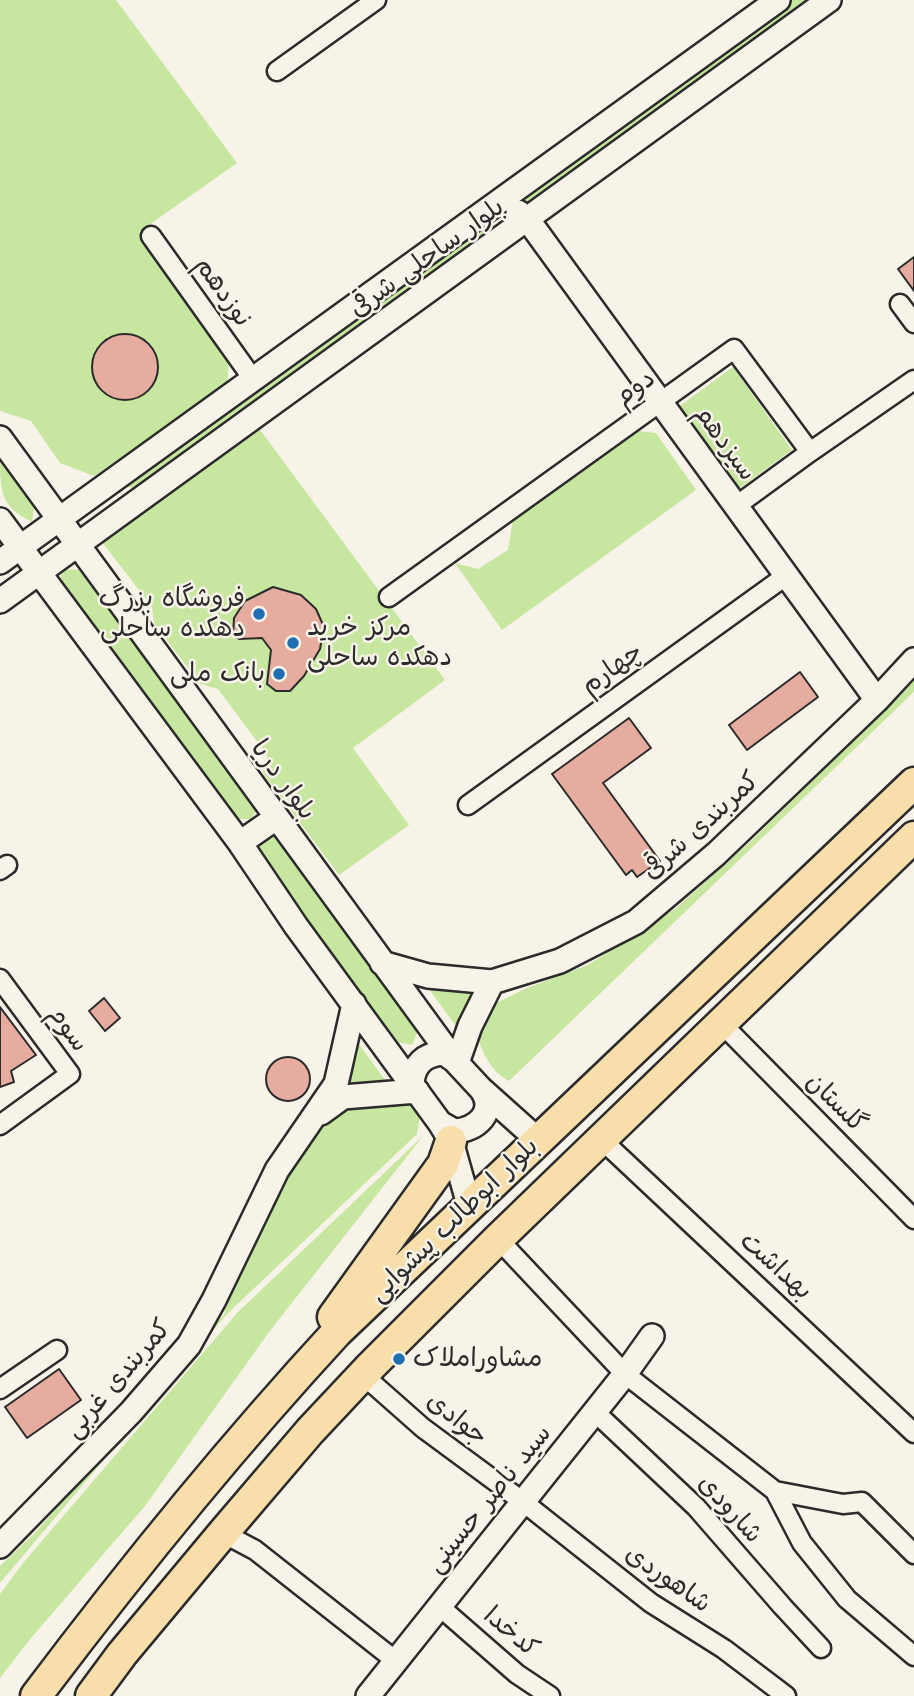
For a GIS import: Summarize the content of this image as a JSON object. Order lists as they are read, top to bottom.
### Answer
{
  "streets": {
    "highway": ["بلوار ابوطالب پیشوایی"],
    "street": [
      "بلوار ساحلی شرقی",
      "نوزدهم",
      "دوم",
      "سیزدهم",
      "چهارم",
      "بلوار دریا",
      "کمربندی شرقی",
      "سوم",
      "گلستان",
      "بهداشت",
      "کمربندی غربی",
      "جوادی",
      "سید ناصر حسینی",
      "شارودی",
      "شاهوردی",
      "کدخدا"
    ]
  },
  "crossings": [
    ["بلوار ساحلی شرقی", "نوزدهم"],
    ["بلوار ساحلی شرقی", "سیزدهم"],
    ["بلوار ساحلی شرقی", "بلوار دریا"],
    ["دوم", "سیزدهم"],
    ["سیزدهم", "چهارم"],
    ["سیزدهم", "کمربندی شرقی"],
    ["بلوار دریا", "بلوار ابوطالب پیشوایی"],
    ["گلستان", "بلوار ابوطالب پیشوایی"],
    ["بلوار ابوطالب پیشوایی", "بهداشت"],
    ["بلوار ابوطالب پیشوایی", "جوادی"],
    ["جوادی", "سید ناصر حسینی"],
    ["جوادی", "شاهوردی"],
    ["سید ناصر حسینی", "شارودی"],
    ["سید ناصر حسینی", "شاهوردی"],
    ["سید ناصر حسینی", "کدخدا"]
  ],
  "places": [
    "فروشگاه بزرگ دهکده ساحلی",
    "مرکز خرید دهکده ساحلی",
    "بانک ملی",
    "مشاوراملاک"
  ]
}
